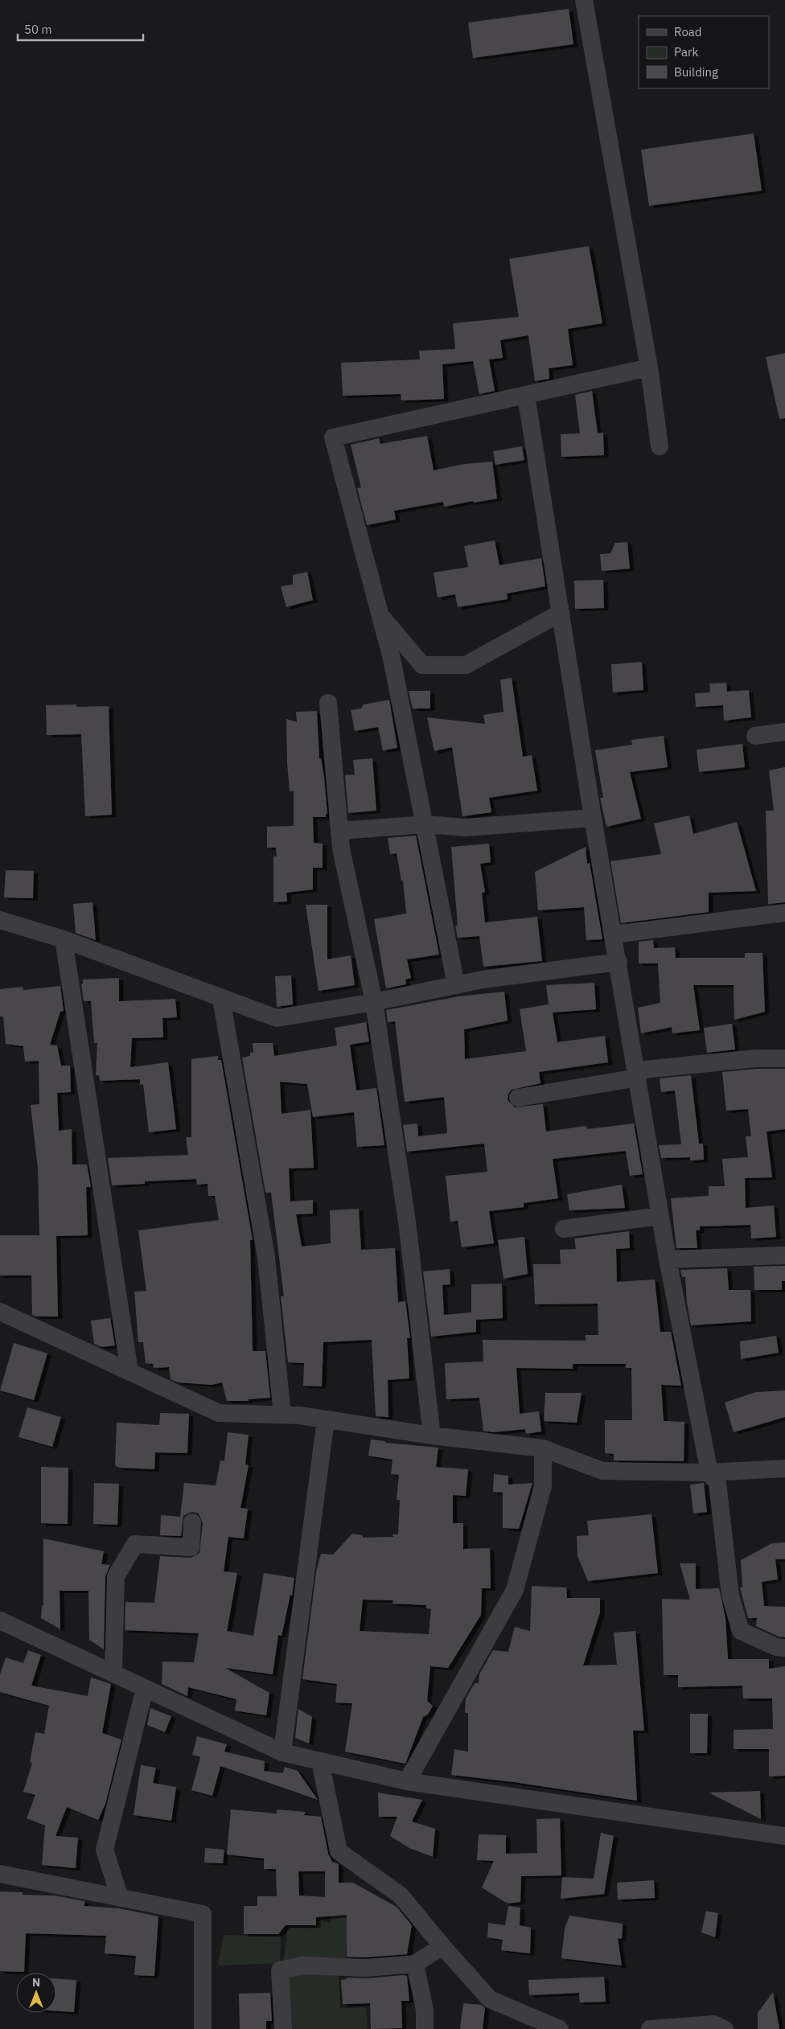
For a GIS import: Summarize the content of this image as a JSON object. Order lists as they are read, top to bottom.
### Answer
{
  "legend": ["Road", "Park", "Building"],
  "scale_bar": "50 m",
  "north": "top"
}
